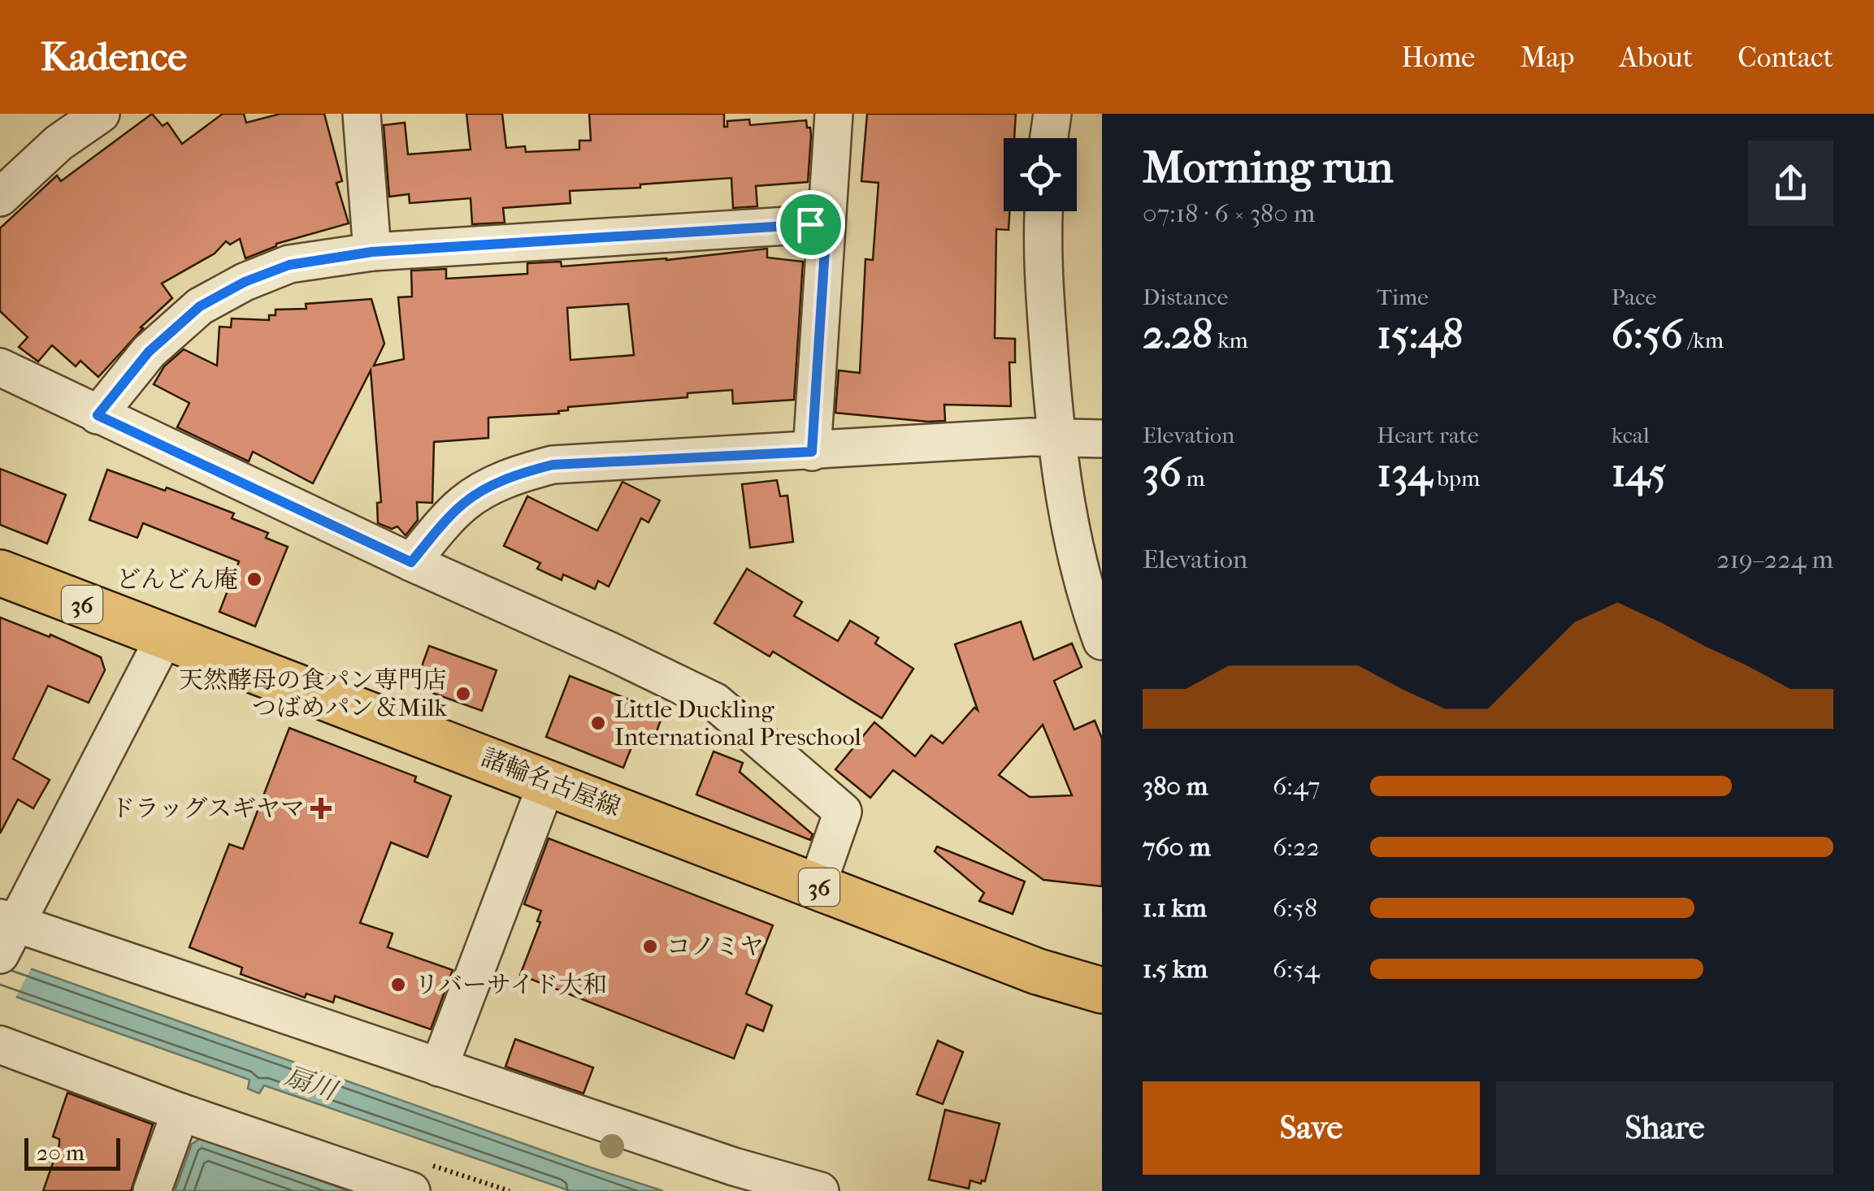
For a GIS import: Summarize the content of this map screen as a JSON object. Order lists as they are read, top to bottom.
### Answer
{
  "streets": {
    "main road": ["36", "諸輪名古屋線"]
  },
  "water": ["扇川"],
  "places": {
    "other": [
      "どんどん庵",
      "天然酵母の食パン専門店 つばめパン＆Milk",
      "Little Duckling International Preschool",
      "コノミヤ",
      "リバーサイド大和"
    ],
    "health": ["ドラッグスギヤマ"]
  },
  "scale_bar": "20 m",
  "page": {
    "header": "Kadence",
    "nav": [
      "Home",
      "Map",
      "About",
      "Contact"
    ],
    "heading": ["Morning run", "07:18 · 6 × 380 m"],
    "stats": [
      ["Distance", "2.28 km"],
      ["Time", "15:48"],
      ["Pace", "6:56 /km"],
      ["Elevation", "36 m"],
      ["Heart rate", "134 bpm"],
      ["kcal", "145"]
    ],
    "chart": ["Elevation", "219–224 m"],
    "list": [
      {
        "name": "380 m",
        "note": "6:47"
      },
      {
        "name": "760 m",
        "note": "6:22"
      },
      {
        "name": "1.1 km",
        "note": "6:58"
      },
      {
        "name": "1.5 km",
        "note": "6:54"
      }
    ],
    "buttons": ["Save", "Share"],
    "scale": "20 m"
  }
}
